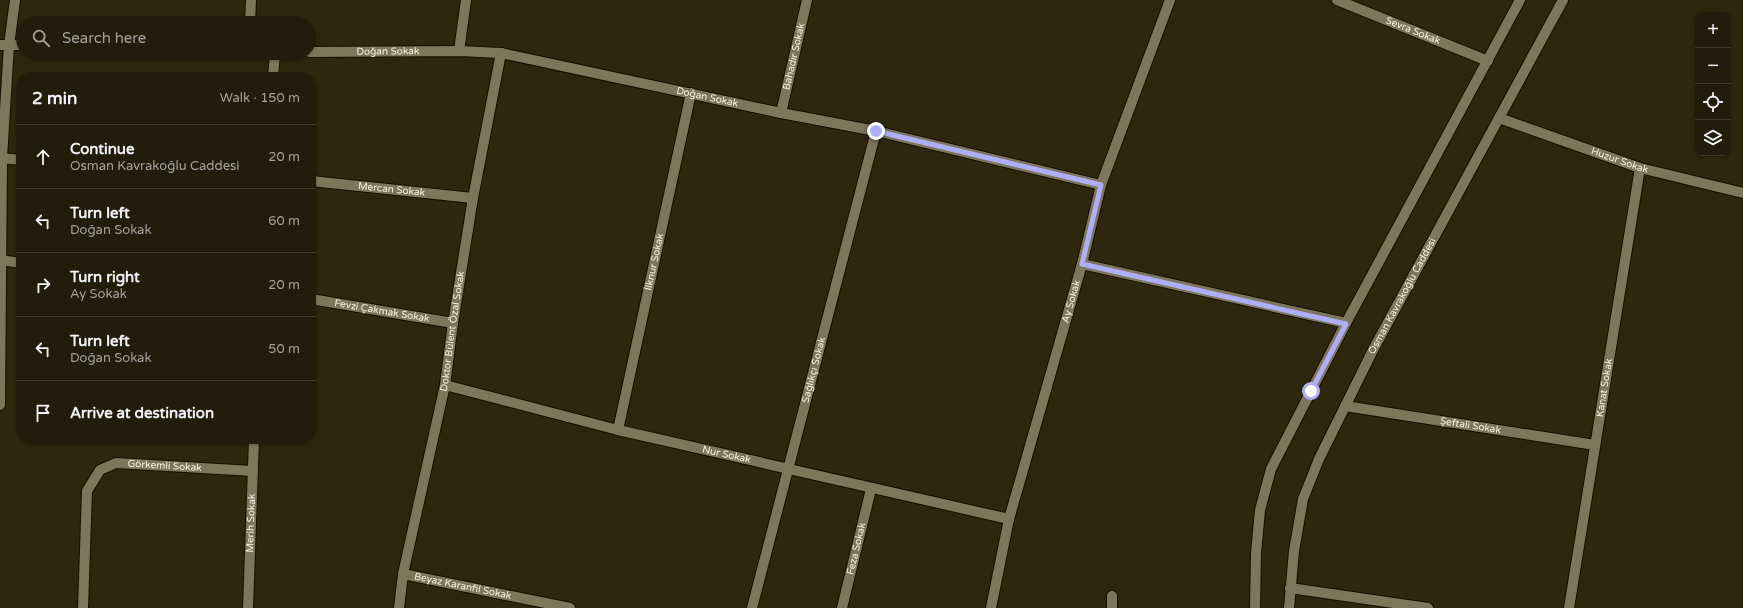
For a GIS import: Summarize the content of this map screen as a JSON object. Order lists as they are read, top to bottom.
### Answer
{
  "streets": {
    "street": [
      "Sevra Sokak",
      "Doğan Sokak",
      "Bahadır Sokak",
      "Huzur Sokak",
      "Mercan Sokak",
      "İlknur Sokak",
      "Osman Kavrakoğlu Caddesi",
      "Ay Sokak",
      "Fevzi Çakmak Sokak",
      "Doktor Bülent Özal Sokak",
      "Sağlıkçı Sokak",
      "Kanat Sokak",
      "Şeftali Sokak",
      "Nur Sokak",
      "Görkemli Sokak",
      "Merih Sokak",
      "Feza Sokak",
      "Beyaz Karanfil Sokak"
    ]
  },
  "crossings": [
    ["Doğan Sokak", "Bahadır Sokak"],
    ["Doğan Sokak", "İlknur Sokak"],
    ["Doğan Sokak", "Ay Sokak"],
    ["Doğan Sokak", "Doktor Bülent Özal Sokak"],
    ["Doğan Sokak", "Sağlıkçı Sokak"],
    ["Huzur Sokak", "Osman Kavrakoğlu Caddesi"],
    ["Huzur Sokak", "Kanat Sokak"],
    ["Mercan Sokak", "Doktor Bülent Özal Sokak"],
    ["İlknur Sokak", "Nur Sokak"],
    ["Osman Kavrakoğlu Caddesi", "Şeftali Sokak"],
    ["Ay Sokak", "Nur Sokak"],
    ["Fevzi Çakmak Sokak", "Doktor Bülent Özal Sokak"],
    ["Doktor Bülent Özal Sokak", "Nur Sokak"],
    ["Doktor Bülent Özal Sokak", "Beyaz Karanfil Sokak"],
    ["Sağlıkçı Sokak", "Nur Sokak"],
    ["Kanat Sokak", "Şeftali Sokak"],
    ["Nur Sokak", "Feza Sokak"],
    ["Görkemli Sokak", "Merih Sokak"]
  ],
  "page": {
    "map_buttons": ["+", "−"],
    "search": "Search here",
    "heading": ["2 min", "Walk · 150 m"],
    "list": [
      ["Continue", "Osman Kavrakoğlu Caddesi", "20 m"],
      ["Turn left", "Doğan Sokak", "60 m"],
      ["Turn right", "Ay Sokak", "20 m"],
      ["Turn left", "Doğan Sokak", "50 m"],
      "Arrive at destination"
    ]
  }
}
